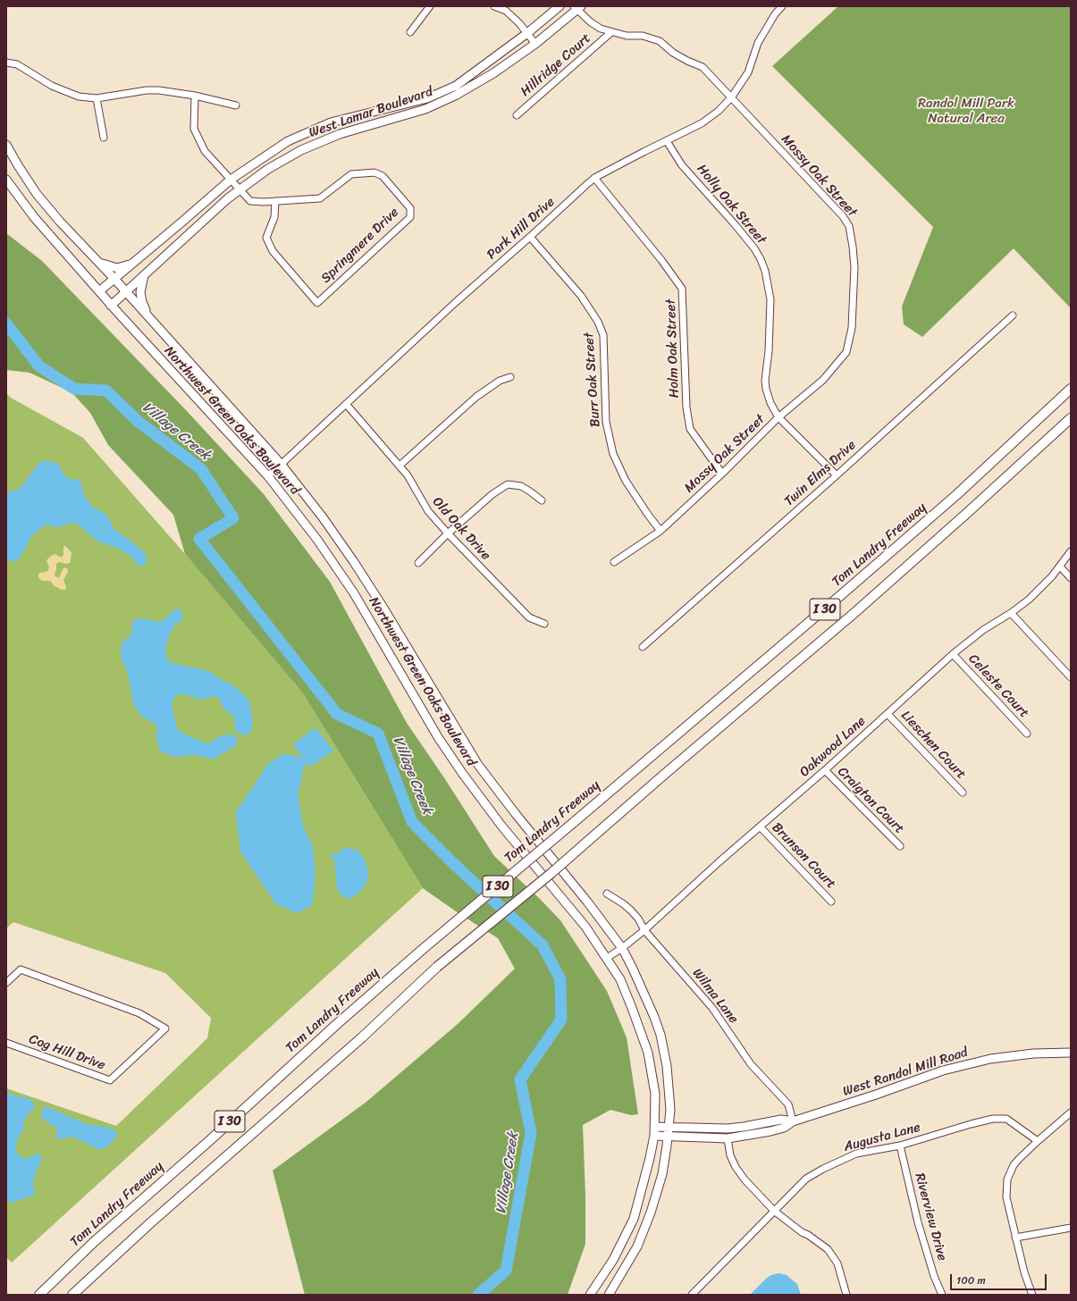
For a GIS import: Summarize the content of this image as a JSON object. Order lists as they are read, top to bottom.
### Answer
{
  "streets": {
    "highway": ["Tom Landry Freeway", "I 30"],
    "main road": ["West Lamar Boulevard", "Northwest Green Oaks Boulevard", "West Randol Mill Road"],
    "street": [
      "Hillridge Court",
      "Mossy Oak Street",
      "Holly Oak Street",
      "Park Hill Drive",
      "Springmere Drive",
      "Holm Oak Street",
      "Burr Oak Street",
      "Twin Elms Drive",
      "Old Oak Drive",
      "Celeste Court",
      "Lieschen Court",
      "Oakwood Lane",
      "Craigton Court",
      "Brunson Court",
      "Wilma Lane",
      "Cog Hill Drive",
      "Augusta Lane",
      "Riverview Drive"
    ]
  },
  "crossings": [
    ["Hillridge Court", "Mossy Oak Street"],
    ["West Lamar Boulevard", "Mossy Oak Street"],
    ["West Lamar Boulevard", "Springmere Drive"],
    ["West Lamar Boulevard", "Northwest Green Oaks Boulevard"],
    ["Mossy Oak Street", "Holly Oak Street"],
    ["Mossy Oak Street", "Park Hill Drive"],
    ["Mossy Oak Street", "Holm Oak Street"],
    ["Mossy Oak Street", "Burr Oak Street"],
    ["Holly Oak Street", "Park Hill Drive"],
    ["Holly Oak Street", "Twin Elms Drive"],
    ["Park Hill Drive", "Holm Oak Street"],
    ["Park Hill Drive", "Burr Oak Street"],
    ["Park Hill Drive", "Northwest Green Oaks Boulevard"],
    ["Park Hill Drive", "Old Oak Drive"],
    ["Northwest Green Oaks Boulevard", "Oakwood Lane"],
    ["Northwest Green Oaks Boulevard", "West Randol Mill Road"],
    ["Celeste Court", "Oakwood Lane"],
    ["Lieschen Court", "Oakwood Lane"],
    ["Oakwood Lane", "Craigton Court"],
    ["Oakwood Lane", "Brunson Court"],
    ["Oakwood Lane", "Wilma Lane"],
    ["Wilma Lane", "West Randol Mill Road"],
    ["Augusta Lane", "Riverview Drive"]
  ],
  "water": ["Village Creek"],
  "parks": ["Randol Mill Park Natural Area"],
  "scale_bar": "100 m"
}
